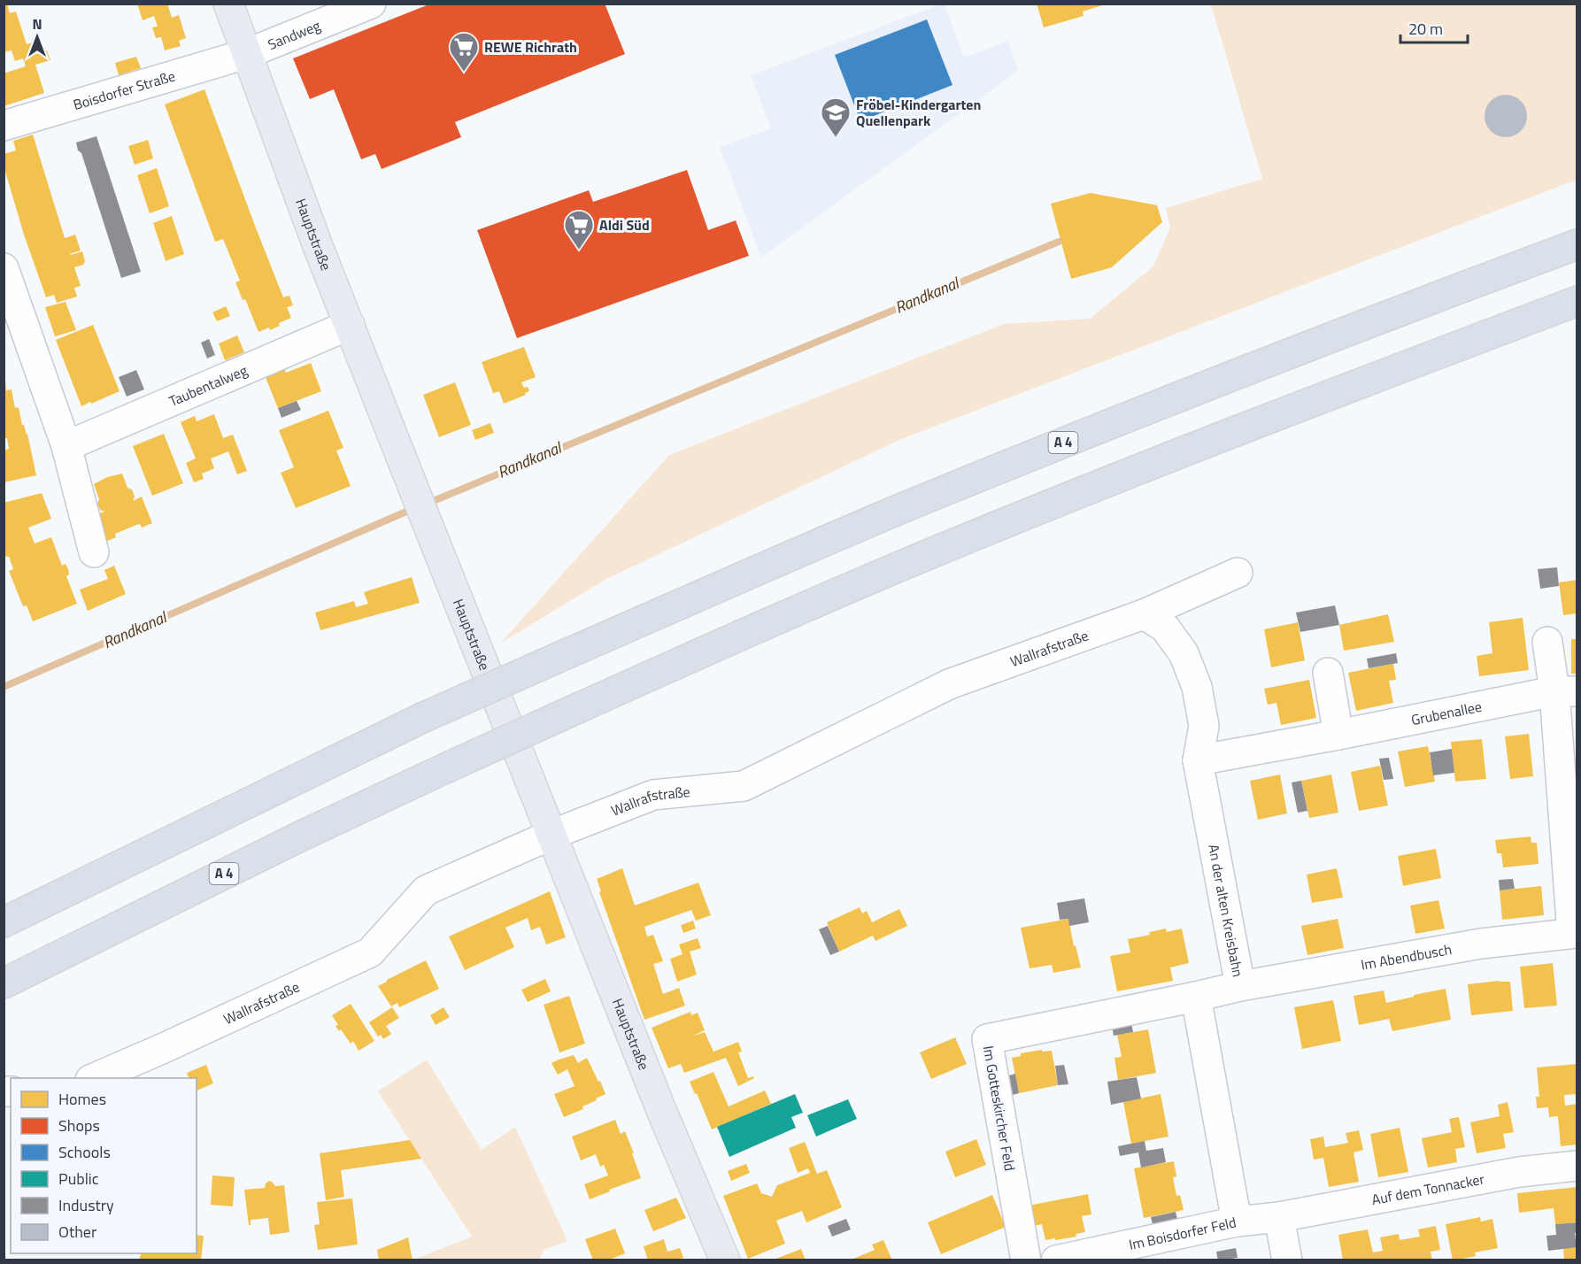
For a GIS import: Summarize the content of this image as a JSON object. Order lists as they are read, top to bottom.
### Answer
{
  "streets": {
    "highway": ["A 4"],
    "main road": ["Hauptstraße"],
    "street": [
      "Sandweg",
      "Boisdorfer Straße",
      "Taubentalweg",
      "Wallrafstraße",
      "Grubenallee",
      "An der alten Kreisbahn",
      "Im Abendbusch",
      "Im Gotteskircher Feld",
      "Auf dem Tonnacker",
      "Im Boisdorfer Feld"
    ]
  },
  "crossings": [
    ["Sandweg", "Boisdorfer Straße"],
    ["Sandweg", "Hauptstraße"],
    ["Boisdorfer Straße", "Hauptstraße"],
    ["Hauptstraße", "Taubentalweg"],
    ["Hauptstraße", "Wallrafstraße"],
    ["Wallrafstraße", "An der alten Kreisbahn"],
    ["Grubenallee", "An der alten Kreisbahn"],
    ["Grubenallee", "Im Abendbusch"],
    ["An der alten Kreisbahn", "Im Abendbusch"],
    ["An der alten Kreisbahn", "Im Gotteskircher Feld"],
    ["Auf dem Tonnacker", "Im Boisdorfer Feld"]
  ],
  "water": ["Randkanal"],
  "places": {
    "supermarket": ["REWE Richrath", "Aldi Süd"],
    "school or university": ["Fröbel-Kindergarten Quellenpark"]
  },
  "legend": [
    "Homes",
    "Shops",
    "Schools",
    "Public",
    "Industry",
    "Other"
  ],
  "scale_bar": "20 m",
  "north": "top"
}
